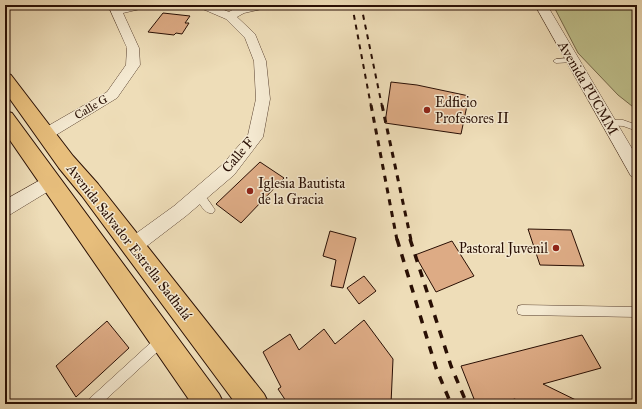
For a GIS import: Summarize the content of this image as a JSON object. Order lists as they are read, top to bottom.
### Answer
{
  "streets": {
    "main road": ["Avenida Salvador Estrella Sadhalá"],
    "street": ["Avenida PUCMM", "Calle G", "Calle F"]
  },
  "crossings": [
    ["Calle G", "Avenida Salvador Estrella Sadhalá"],
    ["Calle F", "Avenida Salvador Estrella Sadhalá"]
  ],
  "places": ["Edficio Profesores II", "Iglesia Bautista de la Gracia", "Pastoral Juvenil"]
}
